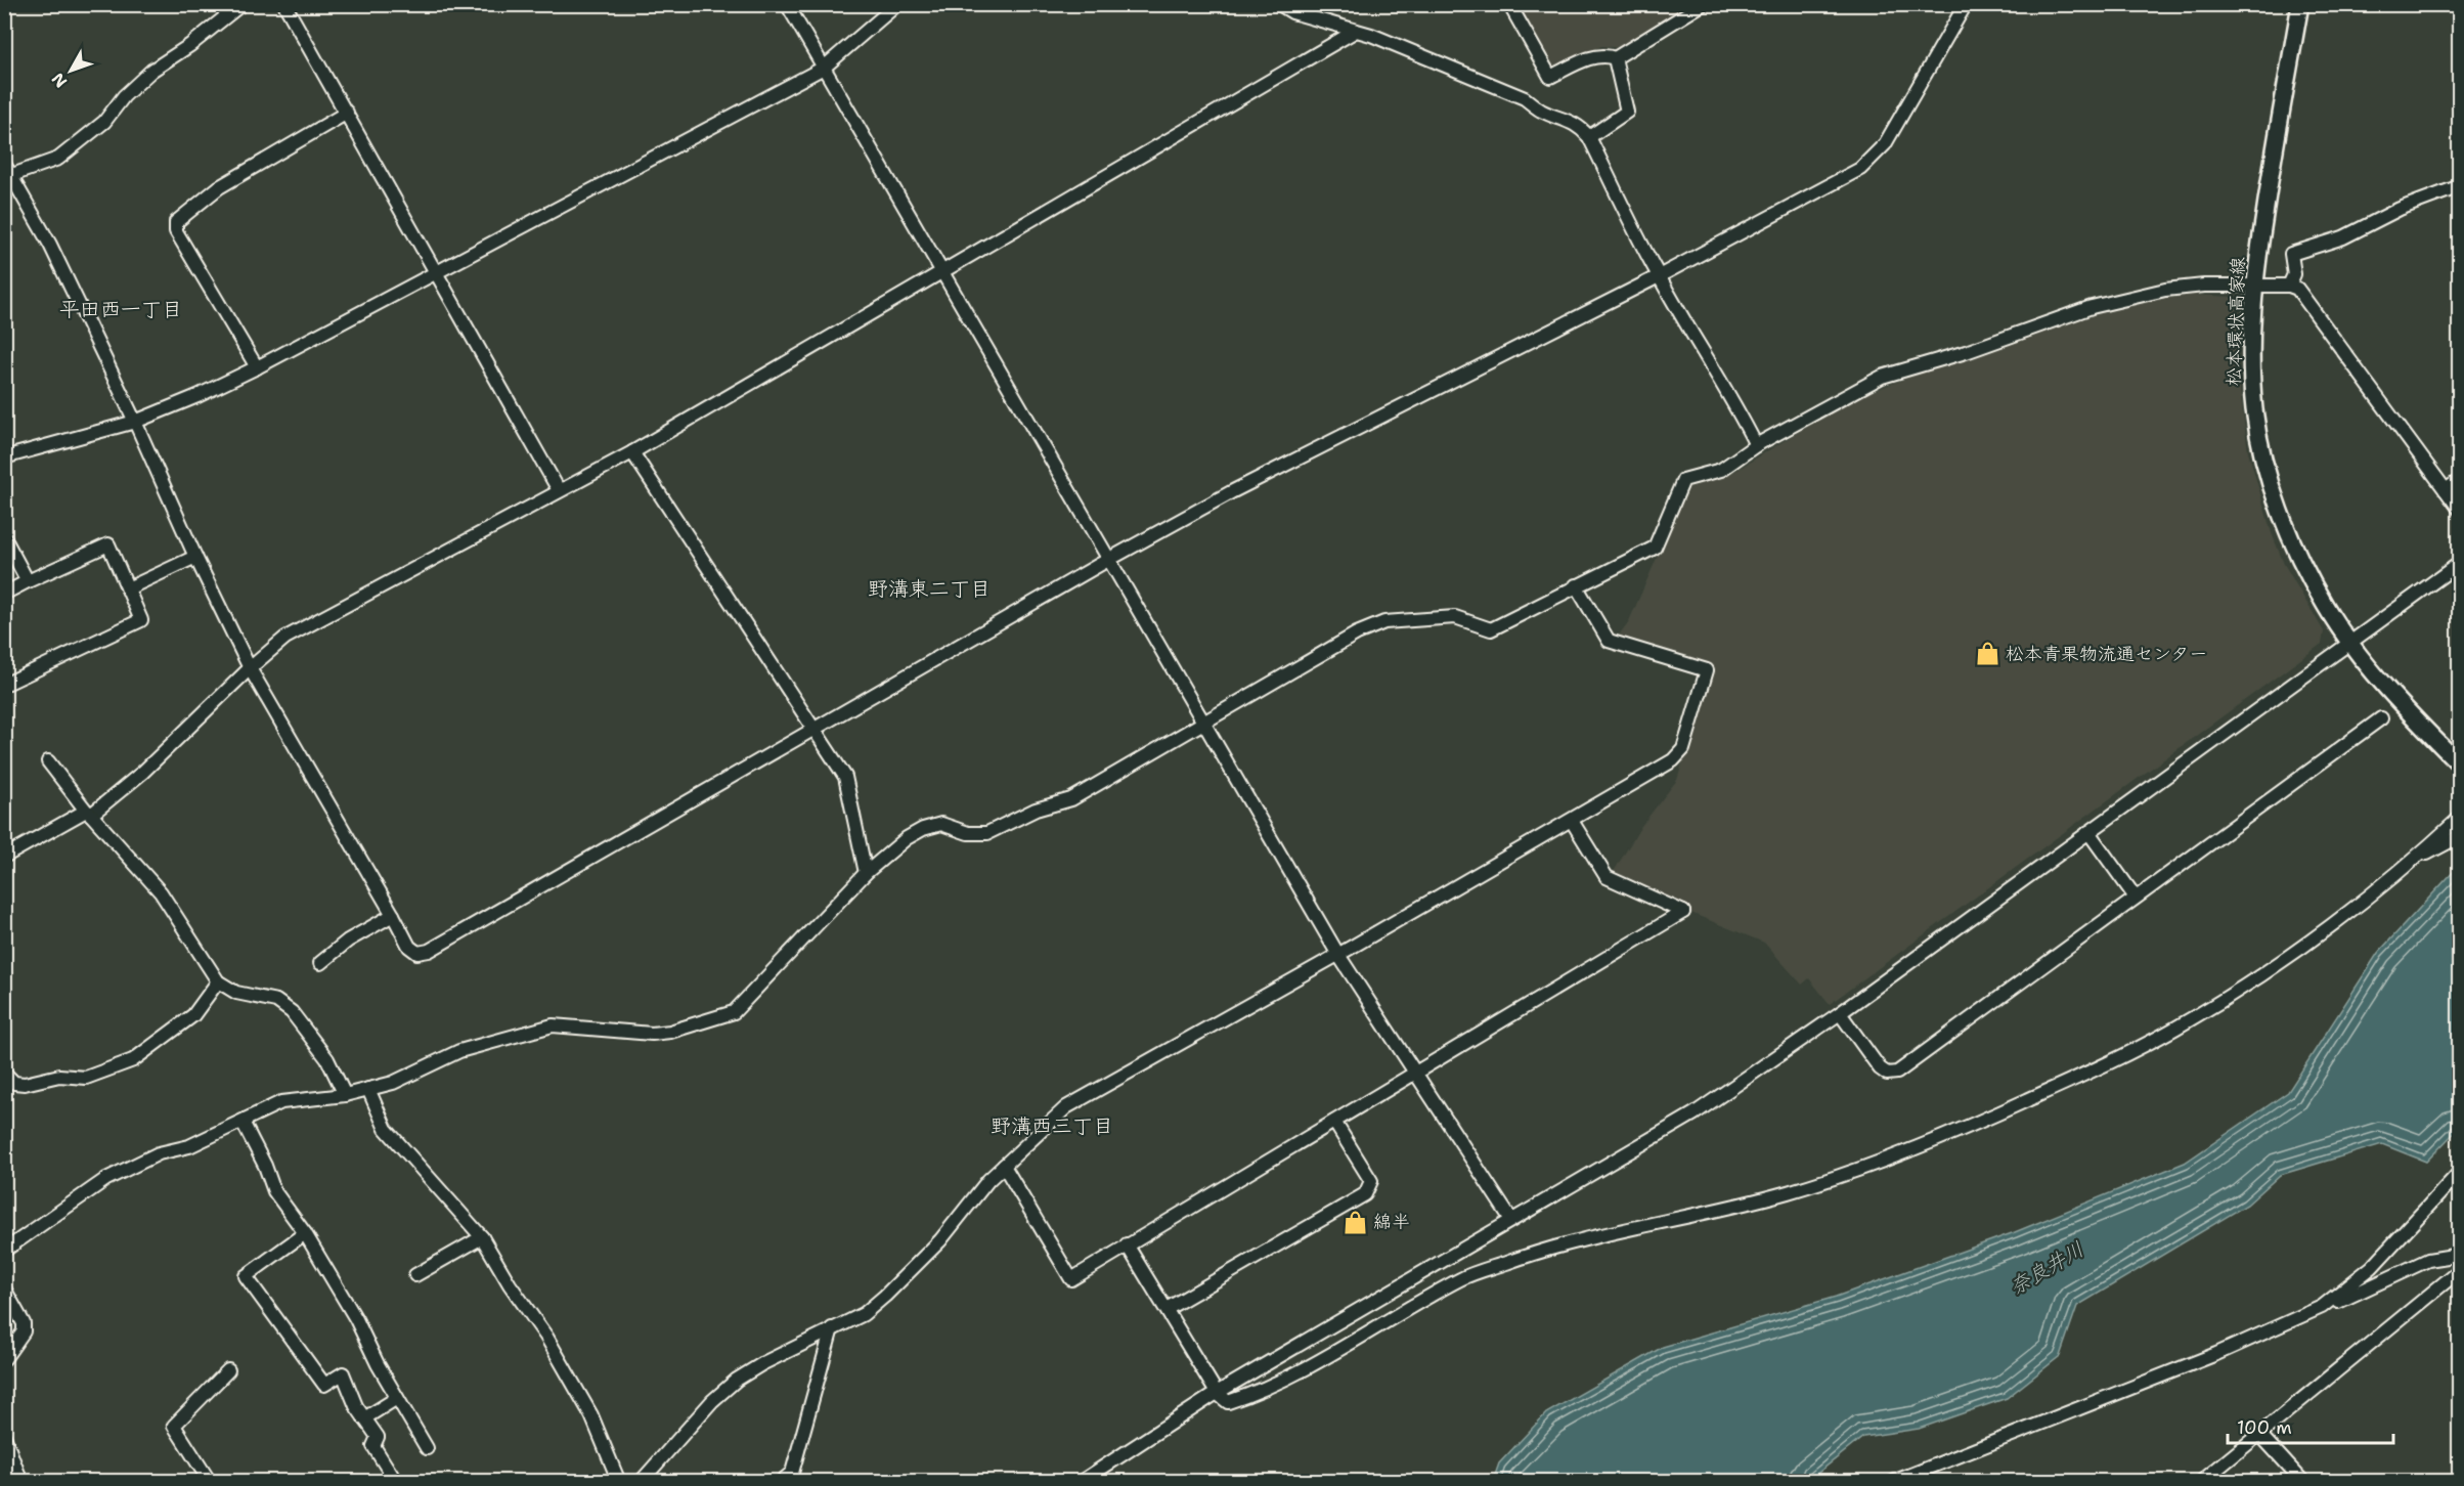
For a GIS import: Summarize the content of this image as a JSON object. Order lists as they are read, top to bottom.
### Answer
{
  "streets": {
    "main road": ["松本環状高家線"]
  },
  "districts": ["平田西一丁目", "野溝東二丁目", "野溝西三丁目"],
  "water": ["奈良井川"],
  "places": {
    "shop": ["松本青果物流通センター", "綿半"]
  },
  "scale_bar": "100 m",
  "north": "bottom left"
}
